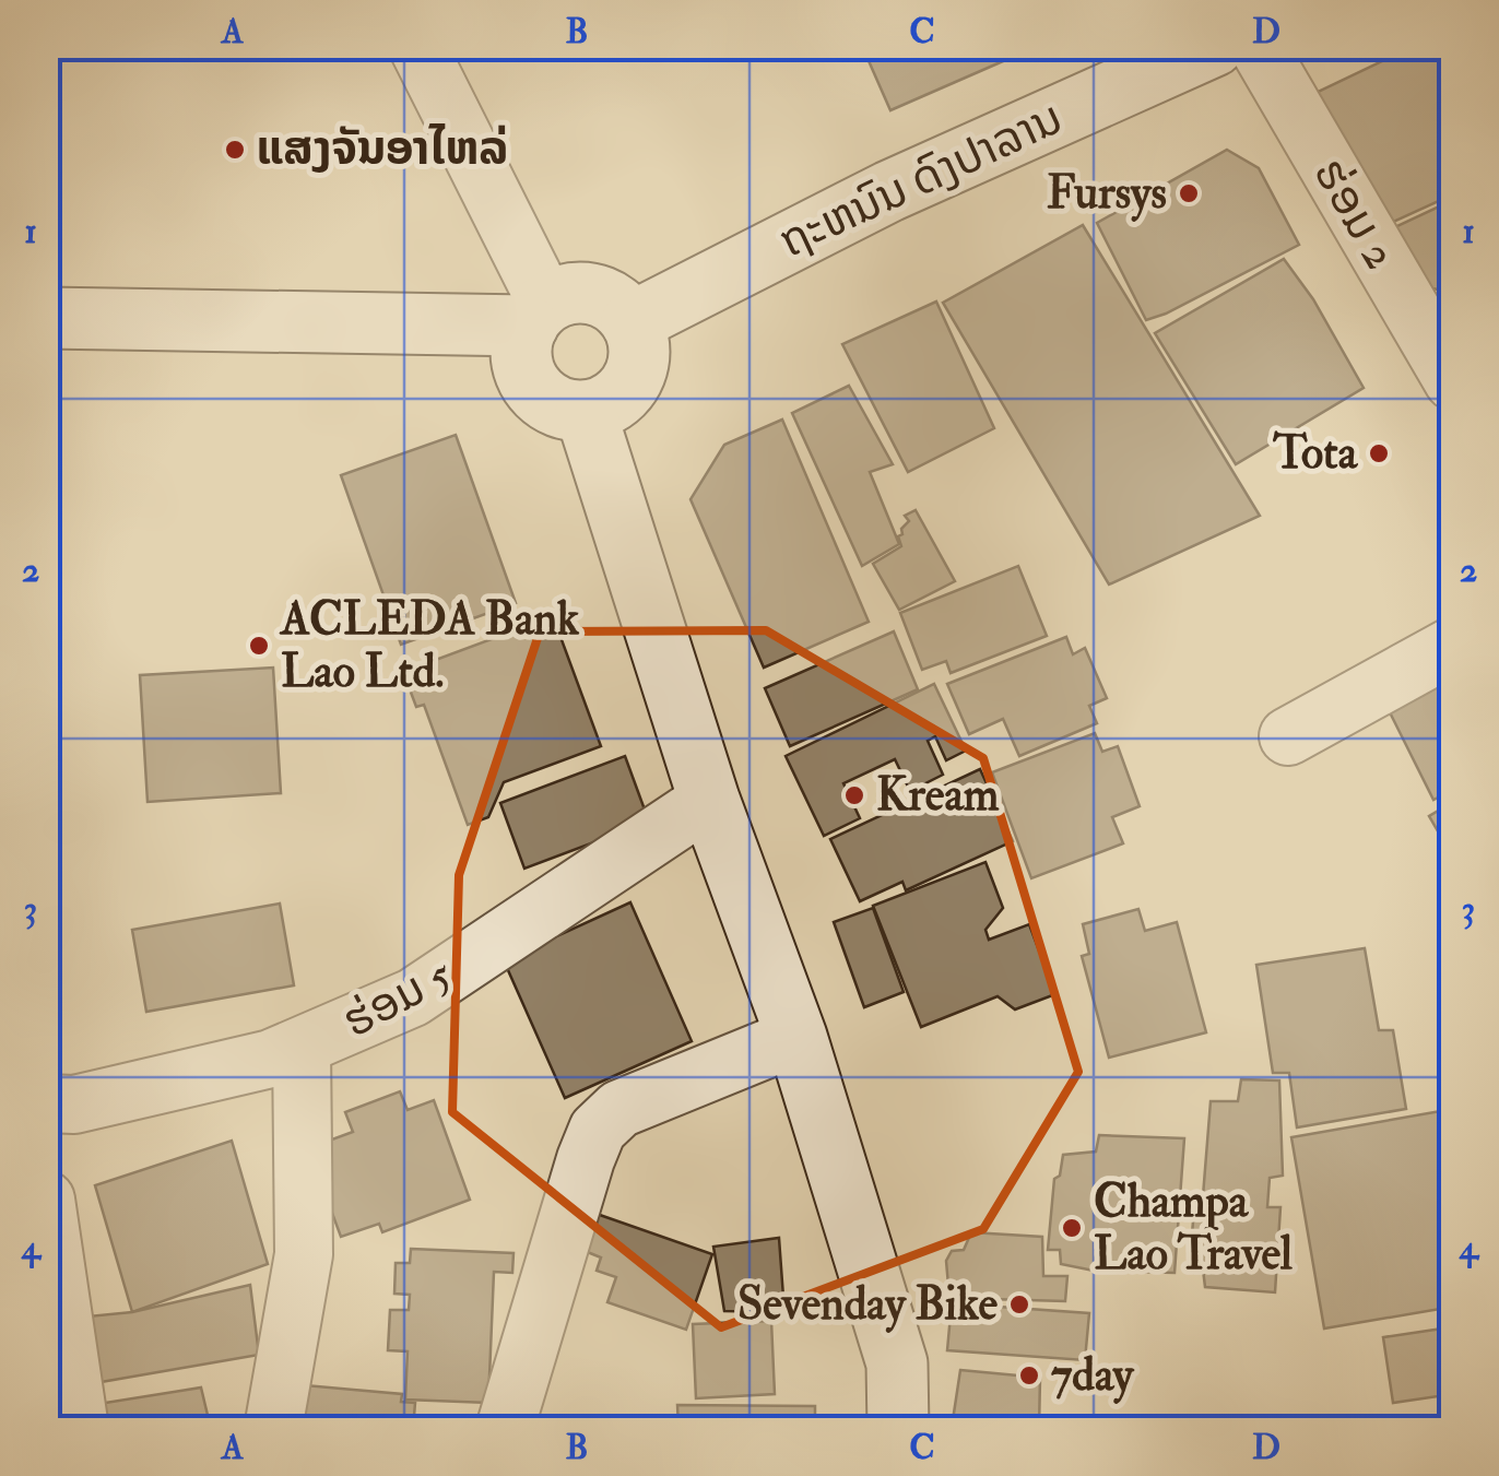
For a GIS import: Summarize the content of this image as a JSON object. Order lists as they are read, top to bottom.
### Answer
{
  "streets": {
    "street": ["ຖະຫນົນ ດົງປາລານ", "ຮ່ອມ 2", "ຮ່ອມ 5"]
  },
  "places": [
    "ແສງຈັນອາໄຫລ່",
    "Fursys",
    "Tota",
    "ACLEDA Bank Lao Ltd.",
    "Kream",
    "Champa Lao Travel",
    "Sevenday Bike",
    "7day"
  ],
  "grid": {
    "columns": [
      "A",
      "B",
      "C",
      "D"
    ],
    "rows": [
      "1",
      "2",
      "3",
      "4"
    ]
  }
}
